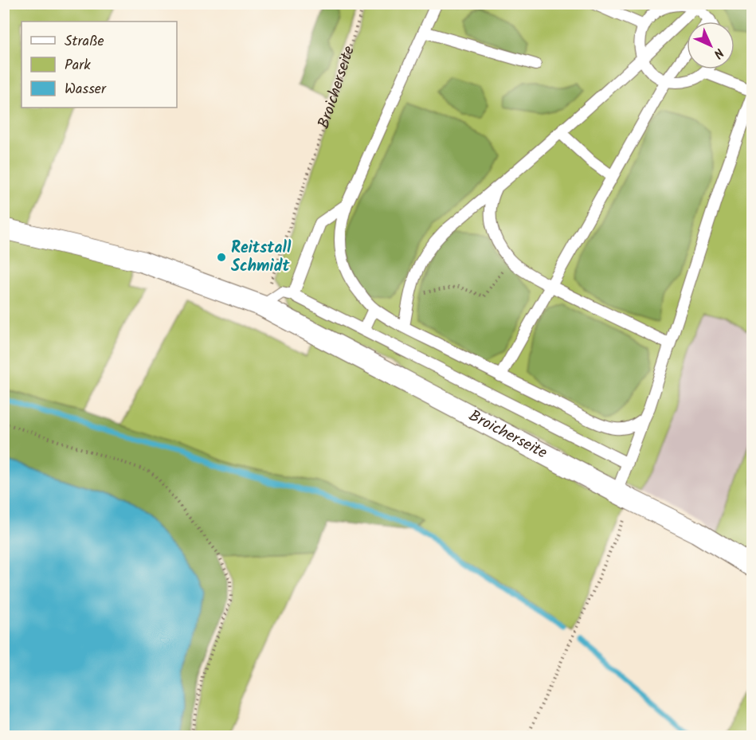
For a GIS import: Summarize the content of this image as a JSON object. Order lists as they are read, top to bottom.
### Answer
{
  "streets": {
    "street": ["Broicherseite"]
  },
  "places": ["Reitstall Schmidt"],
  "legend": ["Straße", "Park", "Wasser"],
  "north": "bottom right"
}
